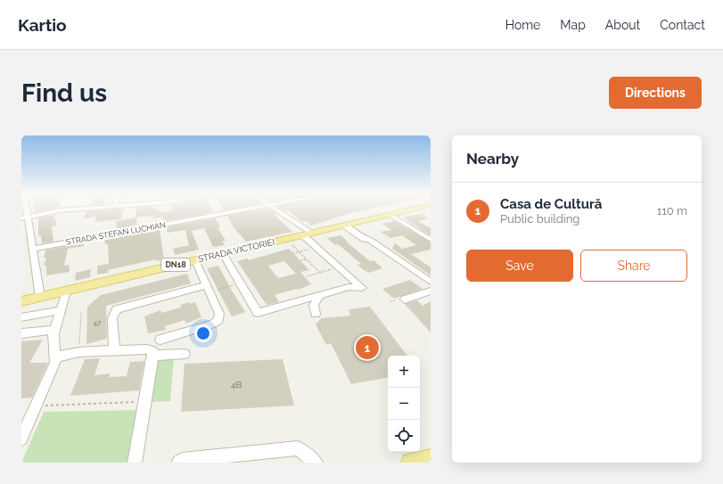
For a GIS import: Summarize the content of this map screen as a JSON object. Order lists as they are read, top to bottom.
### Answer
{
  "streets": {
    "main road": ["STRADA VICTORIEI", "DN18"],
    "street": ["STRADA ȘTEFAN LUCHIAN"]
  },
  "house_numbers": ["47", "4B"],
  "page": {
    "header": "Kartio",
    "nav": [
      "Home",
      "Map",
      "About",
      "Contact"
    ],
    "buttons": [
      "Directions",
      ["Save", "Share"]
    ],
    "title": "Find us",
    "heading": "Nearby",
    "list": [
      {
        "mark": "1",
        "name": "Casa de Cultură",
        "note": "Public building",
        "value": "110 m"
      }
    ],
    "pins": "1",
    "map_buttons": ["+", "−"]
  }
}
